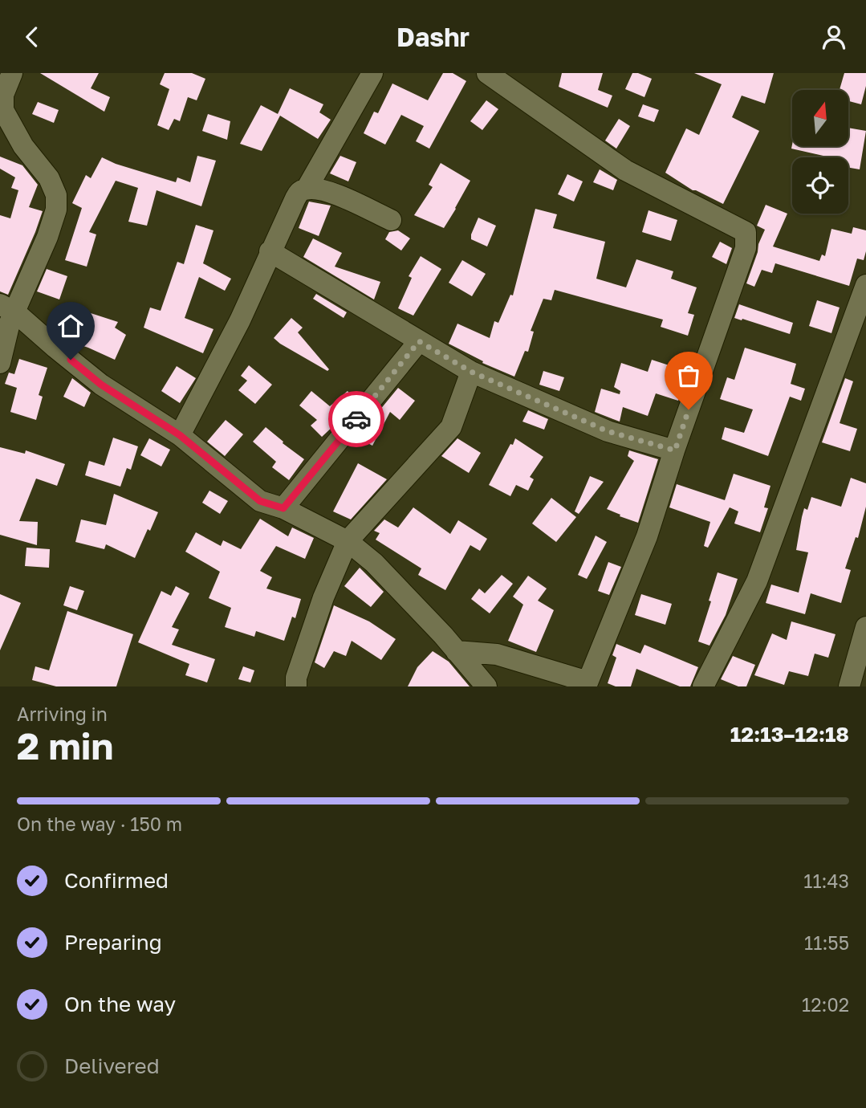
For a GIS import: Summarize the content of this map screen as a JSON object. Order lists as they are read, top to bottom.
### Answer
{
  "north": "top",
  "page": {
    "header": "Dashr",
    "heading": ["2 min", "Arriving in", "12:13–12:18"],
    "bar": "On the way · 150 m",
    "list": [
      ["Confirmed", "11:43"],
      ["Preparing", "11:55"],
      ["On the way", "12:02"],
      "Delivered"
    ]
  }
}
